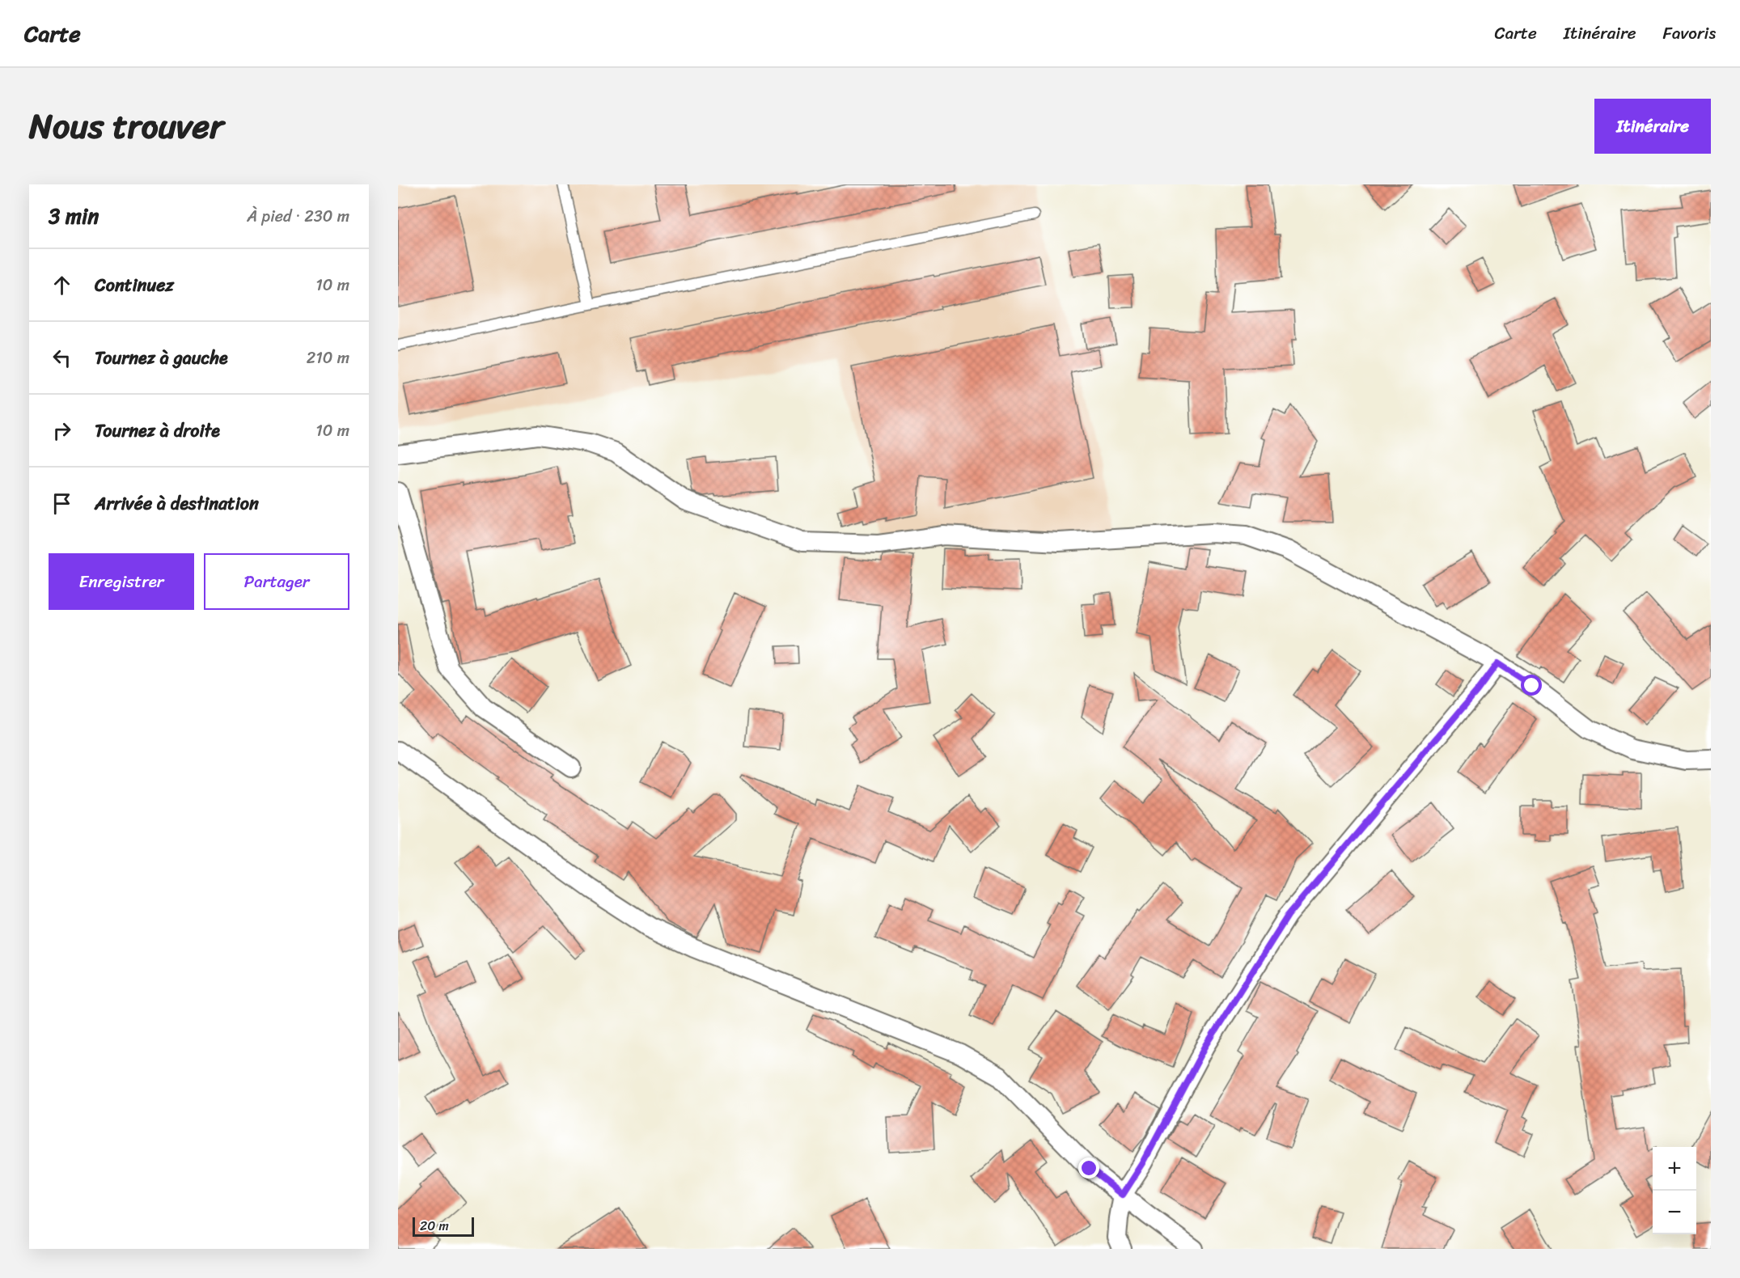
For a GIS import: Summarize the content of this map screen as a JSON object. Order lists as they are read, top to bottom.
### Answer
{
  "scale_bar": "20 m",
  "page": {
    "header": "Carte",
    "nav": ["Carte", "Itinéraire", "Favoris"],
    "title": "Nous trouver",
    "buttons": [
      "Itinéraire",
      ["Enregistrer", "Partager"]
    ],
    "heading": ["3 min", "À pied · 230 m"],
    "list": [
      ["Continuez", "10 m"],
      ["Tournez à gauche", "210 m"],
      ["Tournez à droite", "10 m"],
      "Arrivée à destination"
    ],
    "map_buttons": ["+", "−"],
    "scale": "20 m"
  }
}
